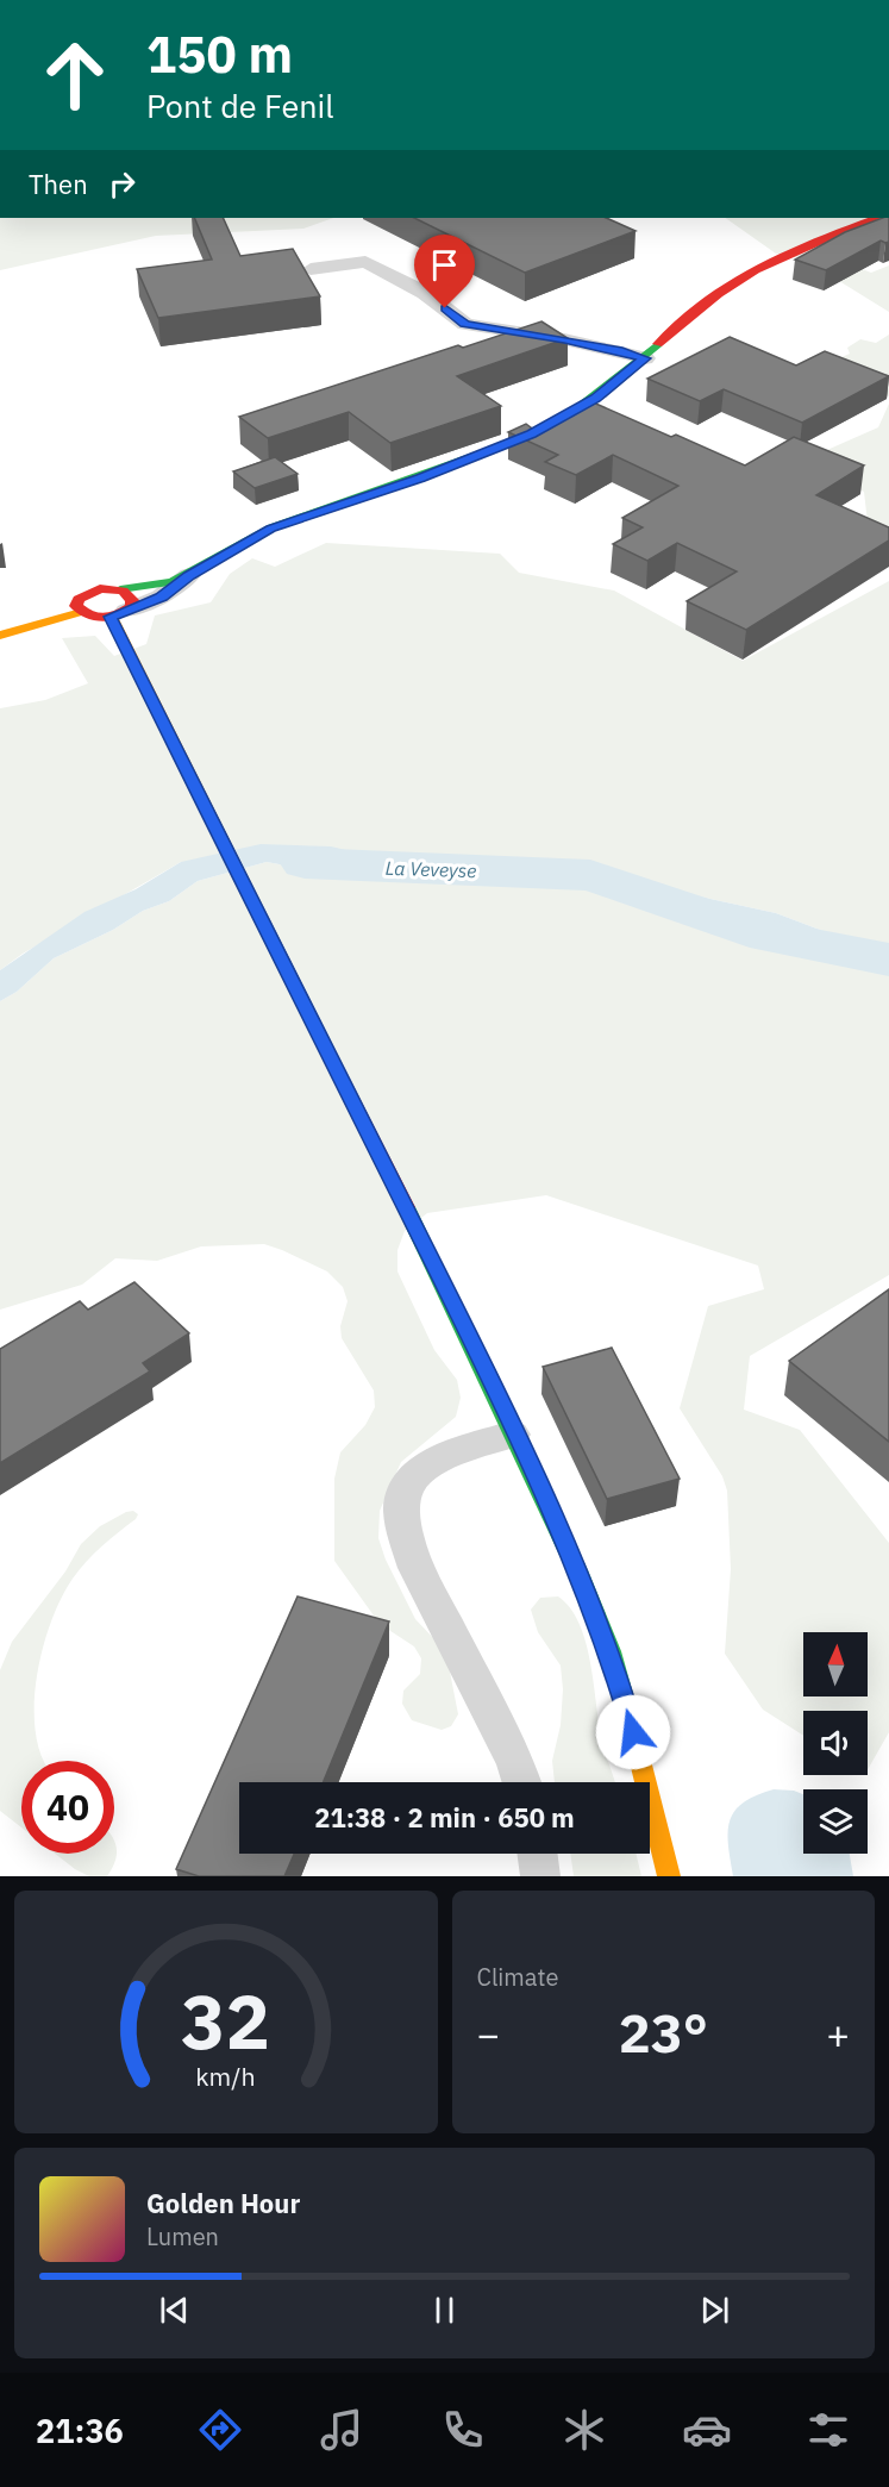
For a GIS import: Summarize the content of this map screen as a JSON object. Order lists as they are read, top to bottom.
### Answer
{
  "water": ["La Veveyse"],
  "north": "top",
  "page": {
    "turn": ["150 m", "Pont de Fenil"],
    "then": "Then",
    "limit": "40",
    "trip": "21:38 · 2 min · 650 m",
    "tile": "Climate",
    "heat": ["−", "23°", "+"],
    "song": ["Golden Hour", "Lumen"],
    "tabs": "21:36",
    "gauge": ["32", "km/h"]
  }
}
